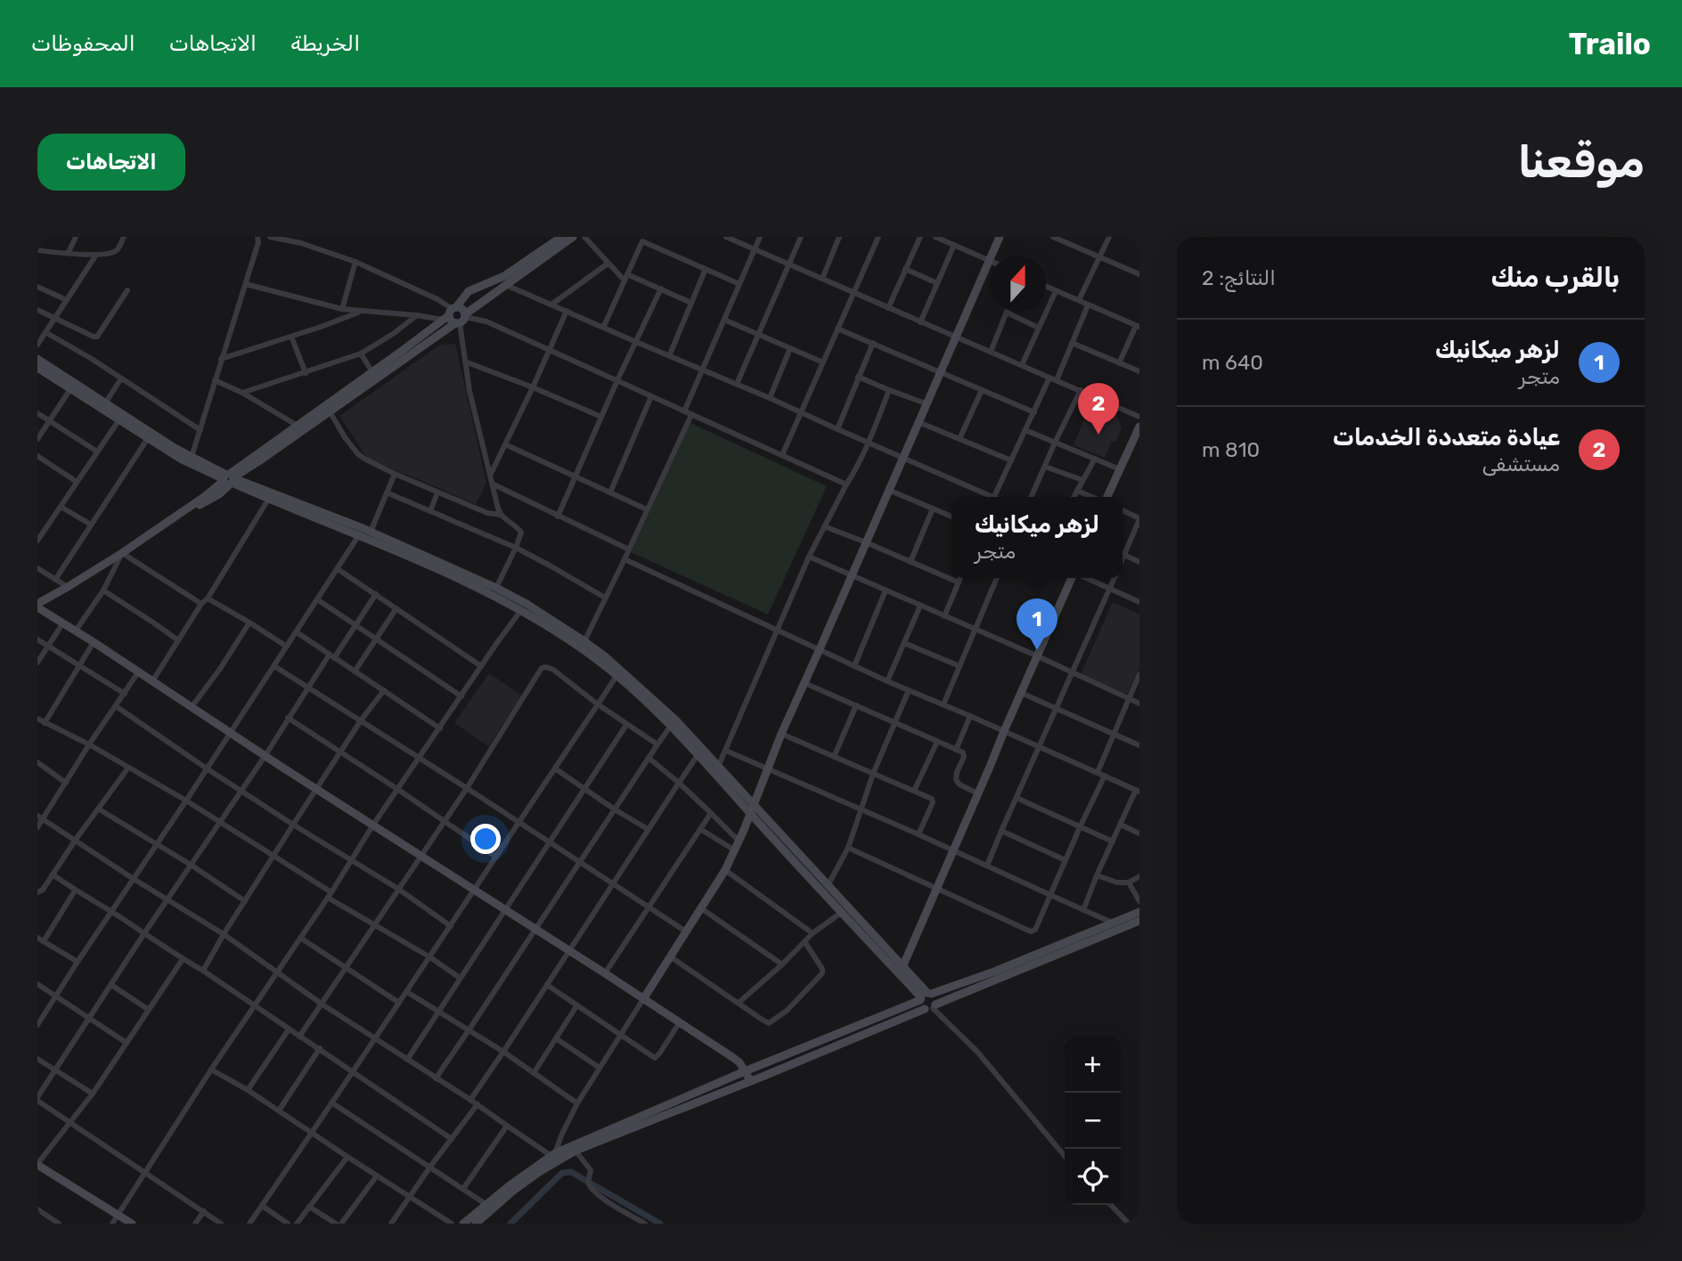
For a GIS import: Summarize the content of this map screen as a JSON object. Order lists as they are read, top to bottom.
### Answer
{
  "north": "top",
  "page": {
    "header": "Trailo",
    "nav": ["الخريطة", "الاتجاهات", "المحفوظات"],
    "buttons": "الاتجاهات",
    "title": "موقعنا",
    "heading": ["بالقرب منك", "النتائج: 2"],
    "list": [
      {
        "mark": "1",
        "name": "لزهر ميكانيك",
        "note": "متجر",
        "value": "640 m"
      },
      {
        "mark": "2",
        "name": "عيادة متعددة الخدمات",
        "note": "مستشفى",
        "value": "810 m"
      }
    ],
    "pins": ["2", "1"],
    "popup": ["لزهر ميكانيك", "متجر"],
    "map_buttons": ["+", "−"]
  }
}
